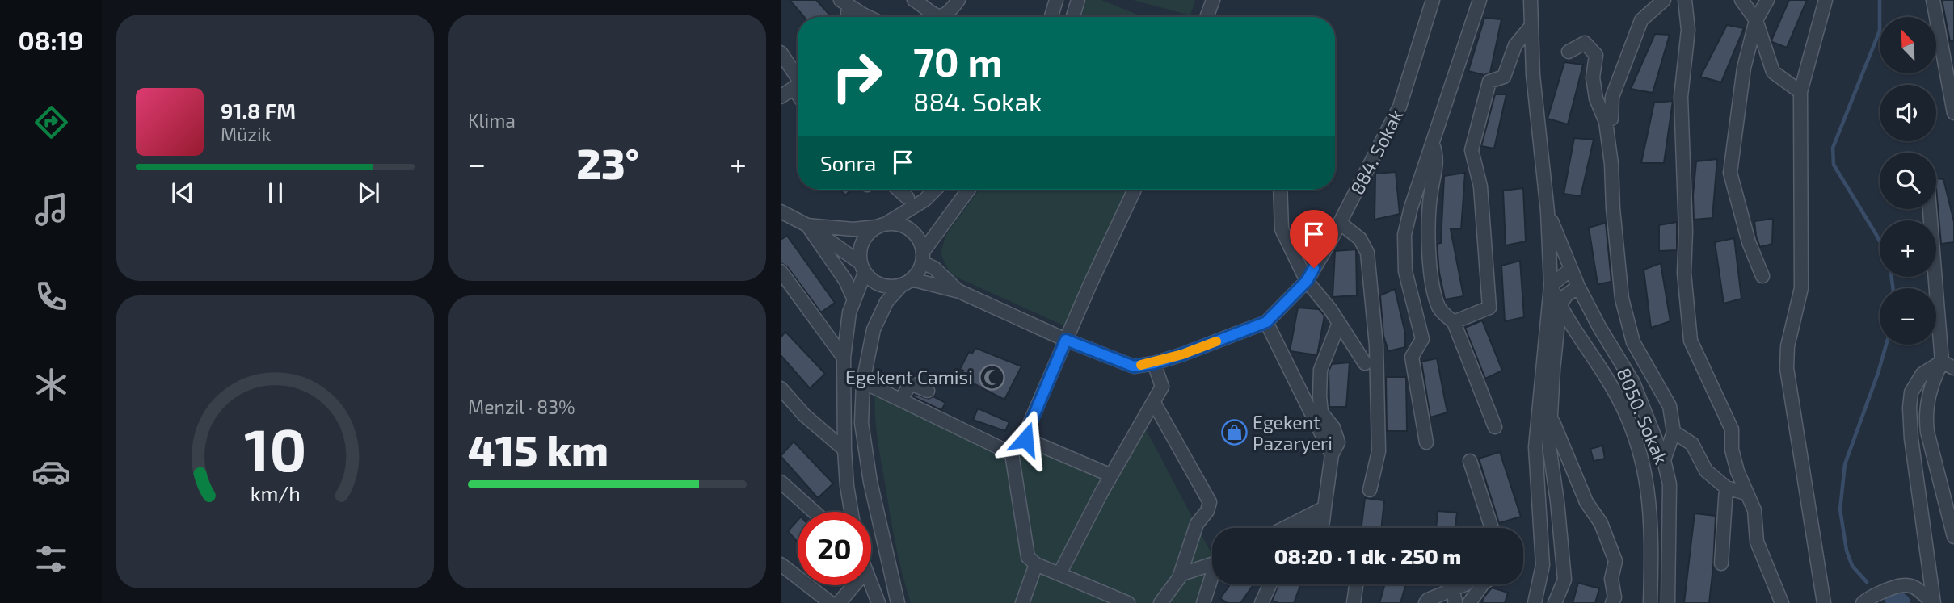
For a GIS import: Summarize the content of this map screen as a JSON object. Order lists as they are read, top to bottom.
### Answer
{
  "streets": {
    "street": ["884. Sokak", "8050. Sokak"]
  },
  "places": {
    "mosque": ["Egekent Camisi"],
    "shop": ["Egekent Pazaryeri"]
  },
  "north": "top left",
  "page": {
    "tabs": "08:19",
    "tile": [
      "Klima",
      ["Menzil · 83%", "415 km"]
    ],
    "map_buttons": ["+", "−"],
    "turn": ["70 m", "884. Sokak"],
    "song": ["91.8 FM", "Müzik"],
    "then": "Sonra",
    "heat": ["−", "23°", "+"],
    "limit": "20",
    "trip": "08:20 · 1 dk · 250 m",
    "gauge": ["10", "km/h"]
  }
}
